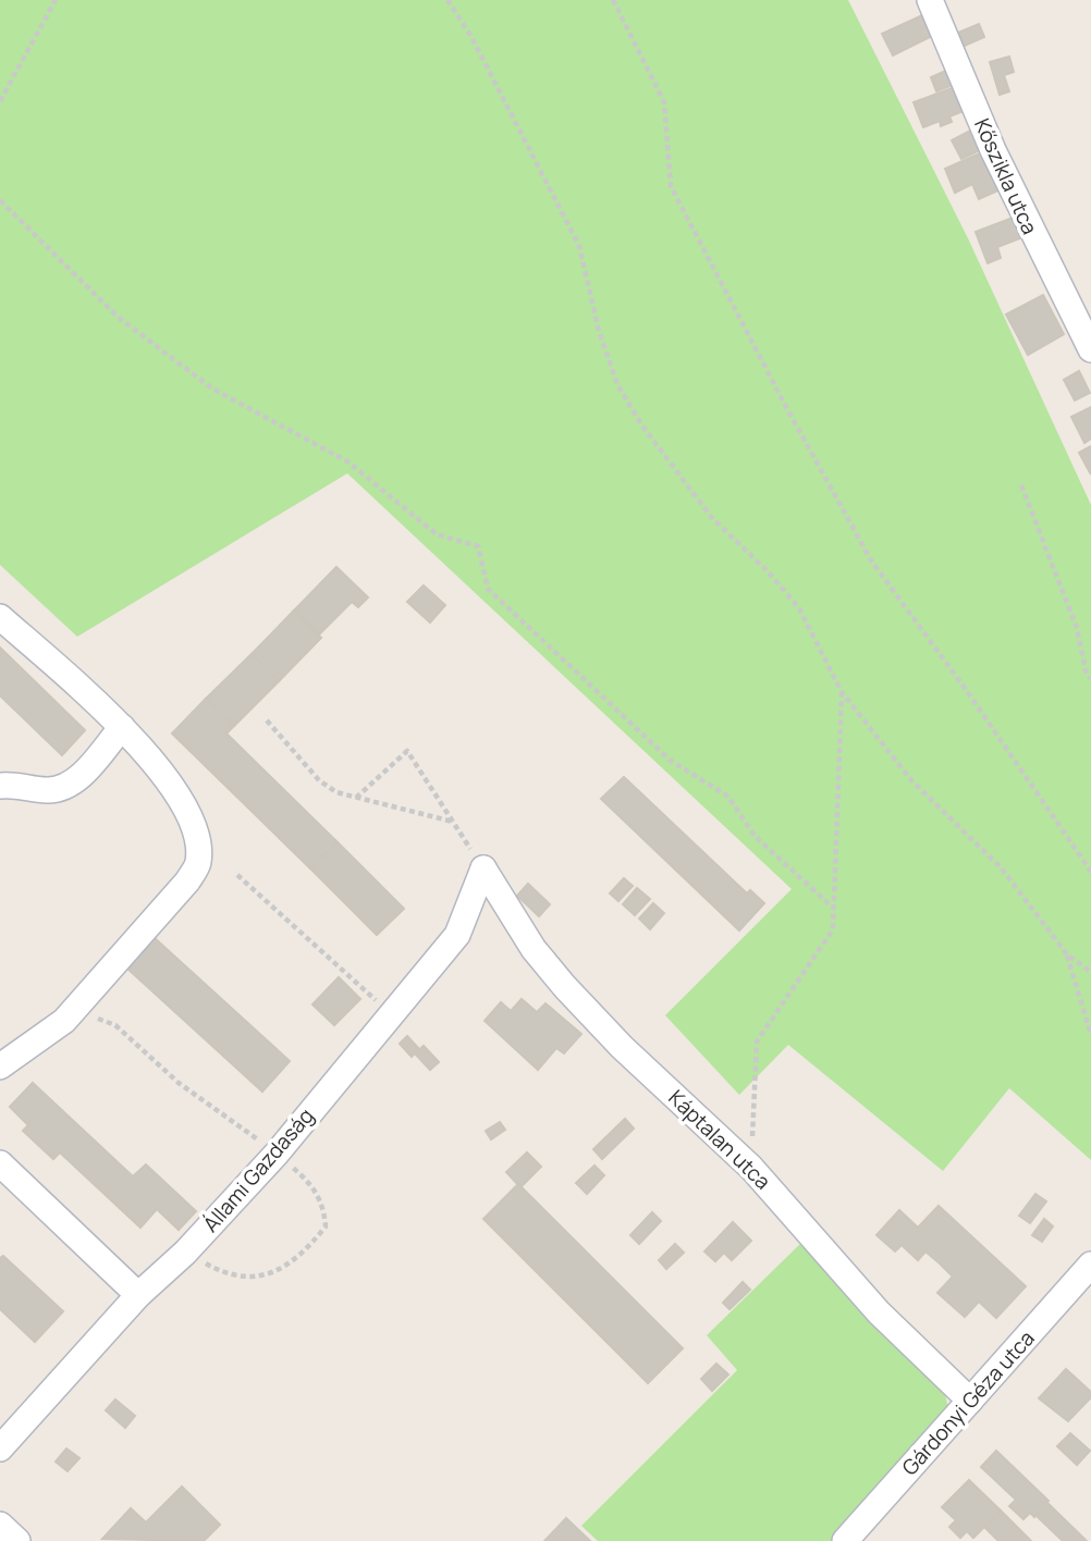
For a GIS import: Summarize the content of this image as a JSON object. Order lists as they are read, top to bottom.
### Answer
{
  "streets": {
    "street": [
      "Kőszikla utca",
      "Káptalan utca",
      "Állami Gazdaság",
      "Gárdonyi Géza utca"
    ]
  },
  "crossings": [
    ["Káptalan utca", "Állami Gazdaság"],
    ["Káptalan utca", "Gárdonyi Géza utca"]
  ]
}
